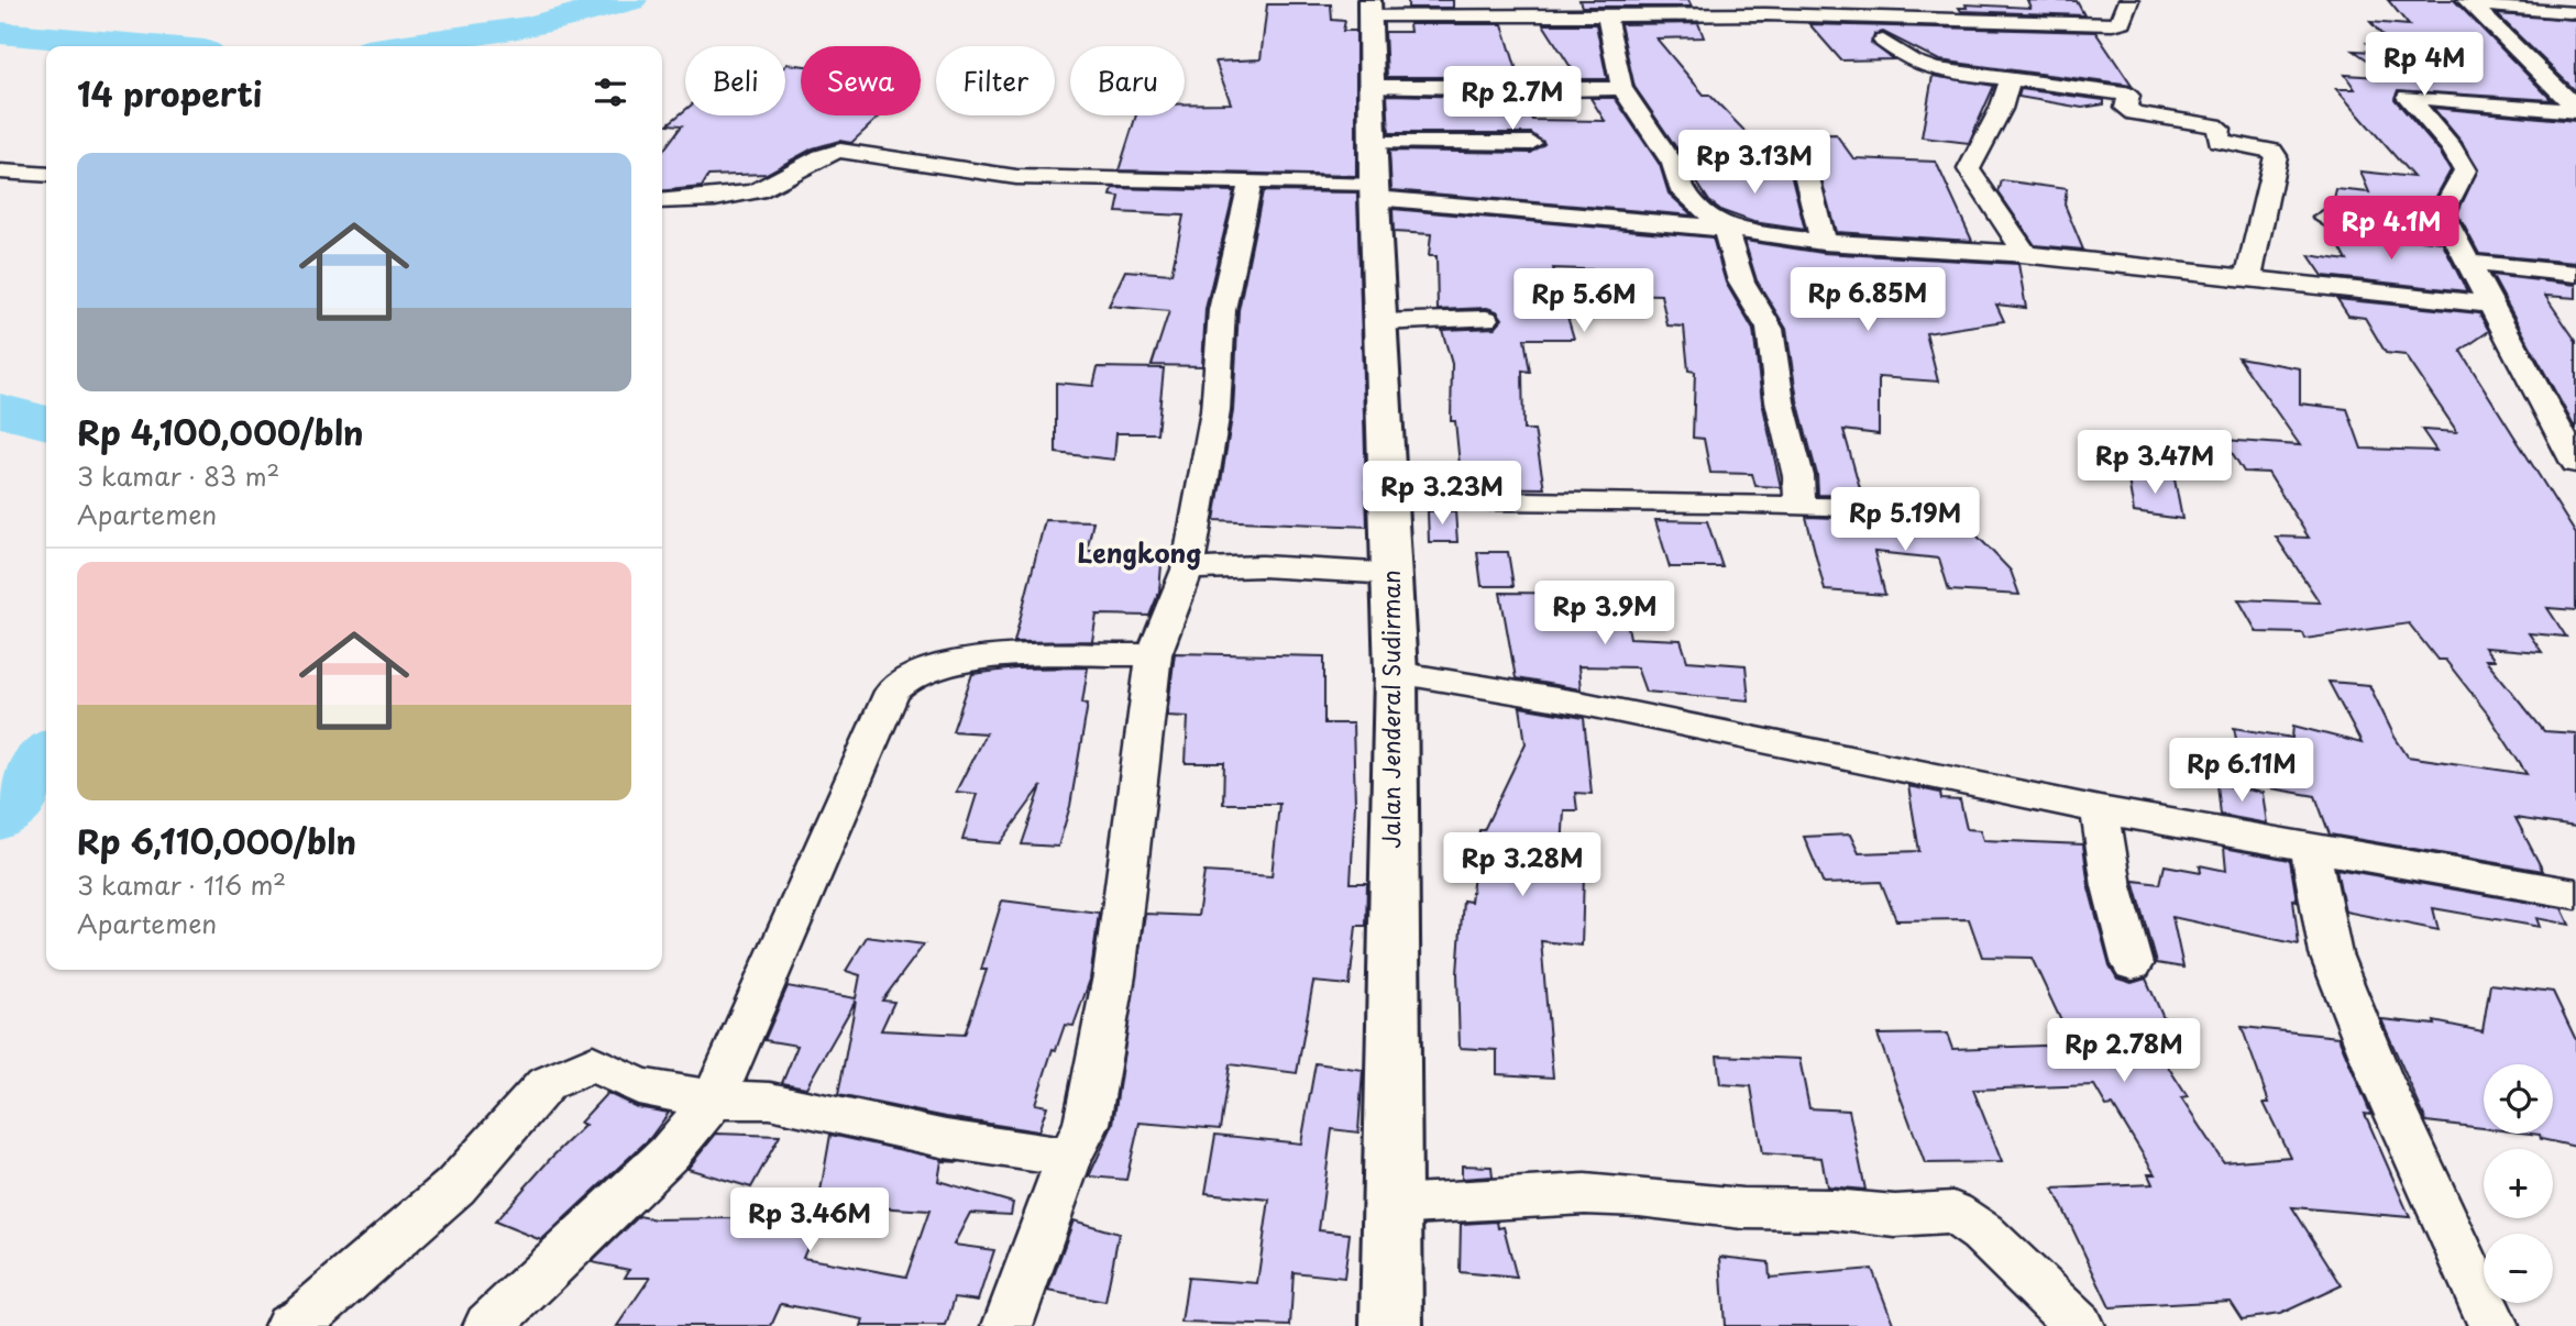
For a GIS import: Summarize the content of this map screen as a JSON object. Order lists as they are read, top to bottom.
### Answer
{
  "streets": {
    "main road": ["Jalan Jenderal Sudirman"]
  },
  "districts": ["Lengkong"],
  "page": {
    "price": [
      "Rp 4M",
      "Rp 2.7M",
      "Rp 3.13M",
      "Rp 4.1M",
      "Rp 6.85M",
      "Rp 5.6M",
      "Rp 3.47M",
      "Rp 3.23M",
      "Rp 5.19M",
      "Rp 3.9M",
      "Rp 6.11M",
      "Rp 3.28M",
      "Rp 2.78M",
      "Rp 3.46M"
    ],
    "chip": [
      "Beli",
      "Sewa",
      "Filter",
      "Baru"
    ],
    "heading": "14 properti",
    "list": [
      {
        "name": "Rp 4,100,000/bln",
        "note": "3 kamar · 83 m² · Apartemen"
      },
      {
        "name": "Rp 6,110,000/bln",
        "note": "3 kamar · 116 m² · Apartemen"
      }
    ],
    "map_buttons": ["+", "−"]
  }
}
